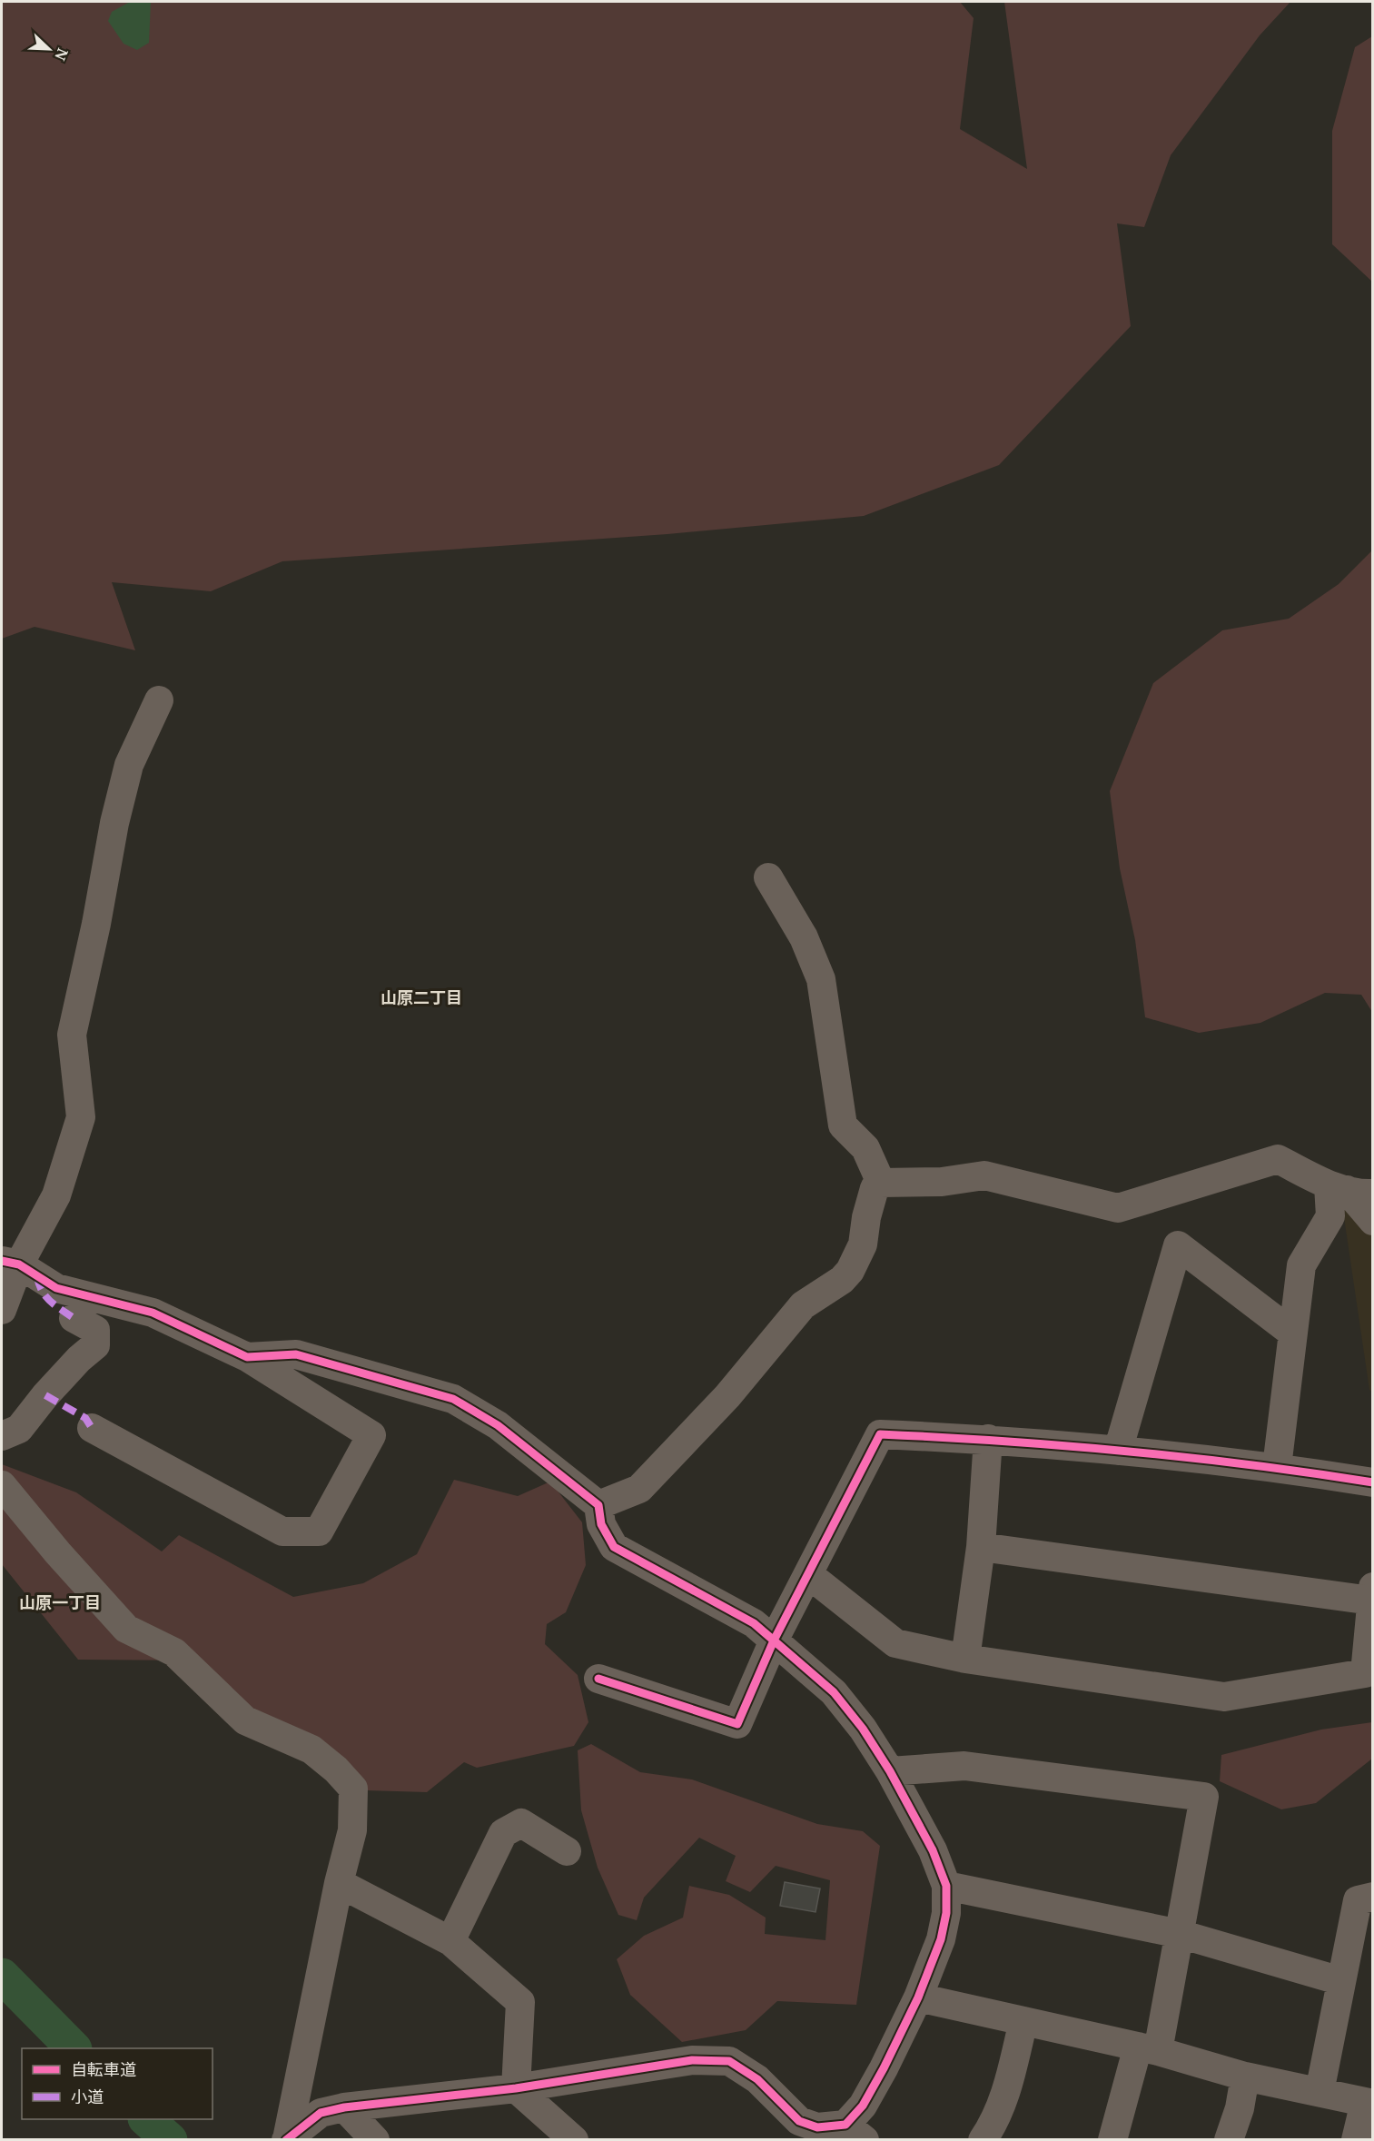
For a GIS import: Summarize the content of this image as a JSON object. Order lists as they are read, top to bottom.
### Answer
{
  "districts": ["山原二丁目", "山原一丁目"],
  "legend": ["自転車道", "小道"],
  "north": "bottom right"
}
